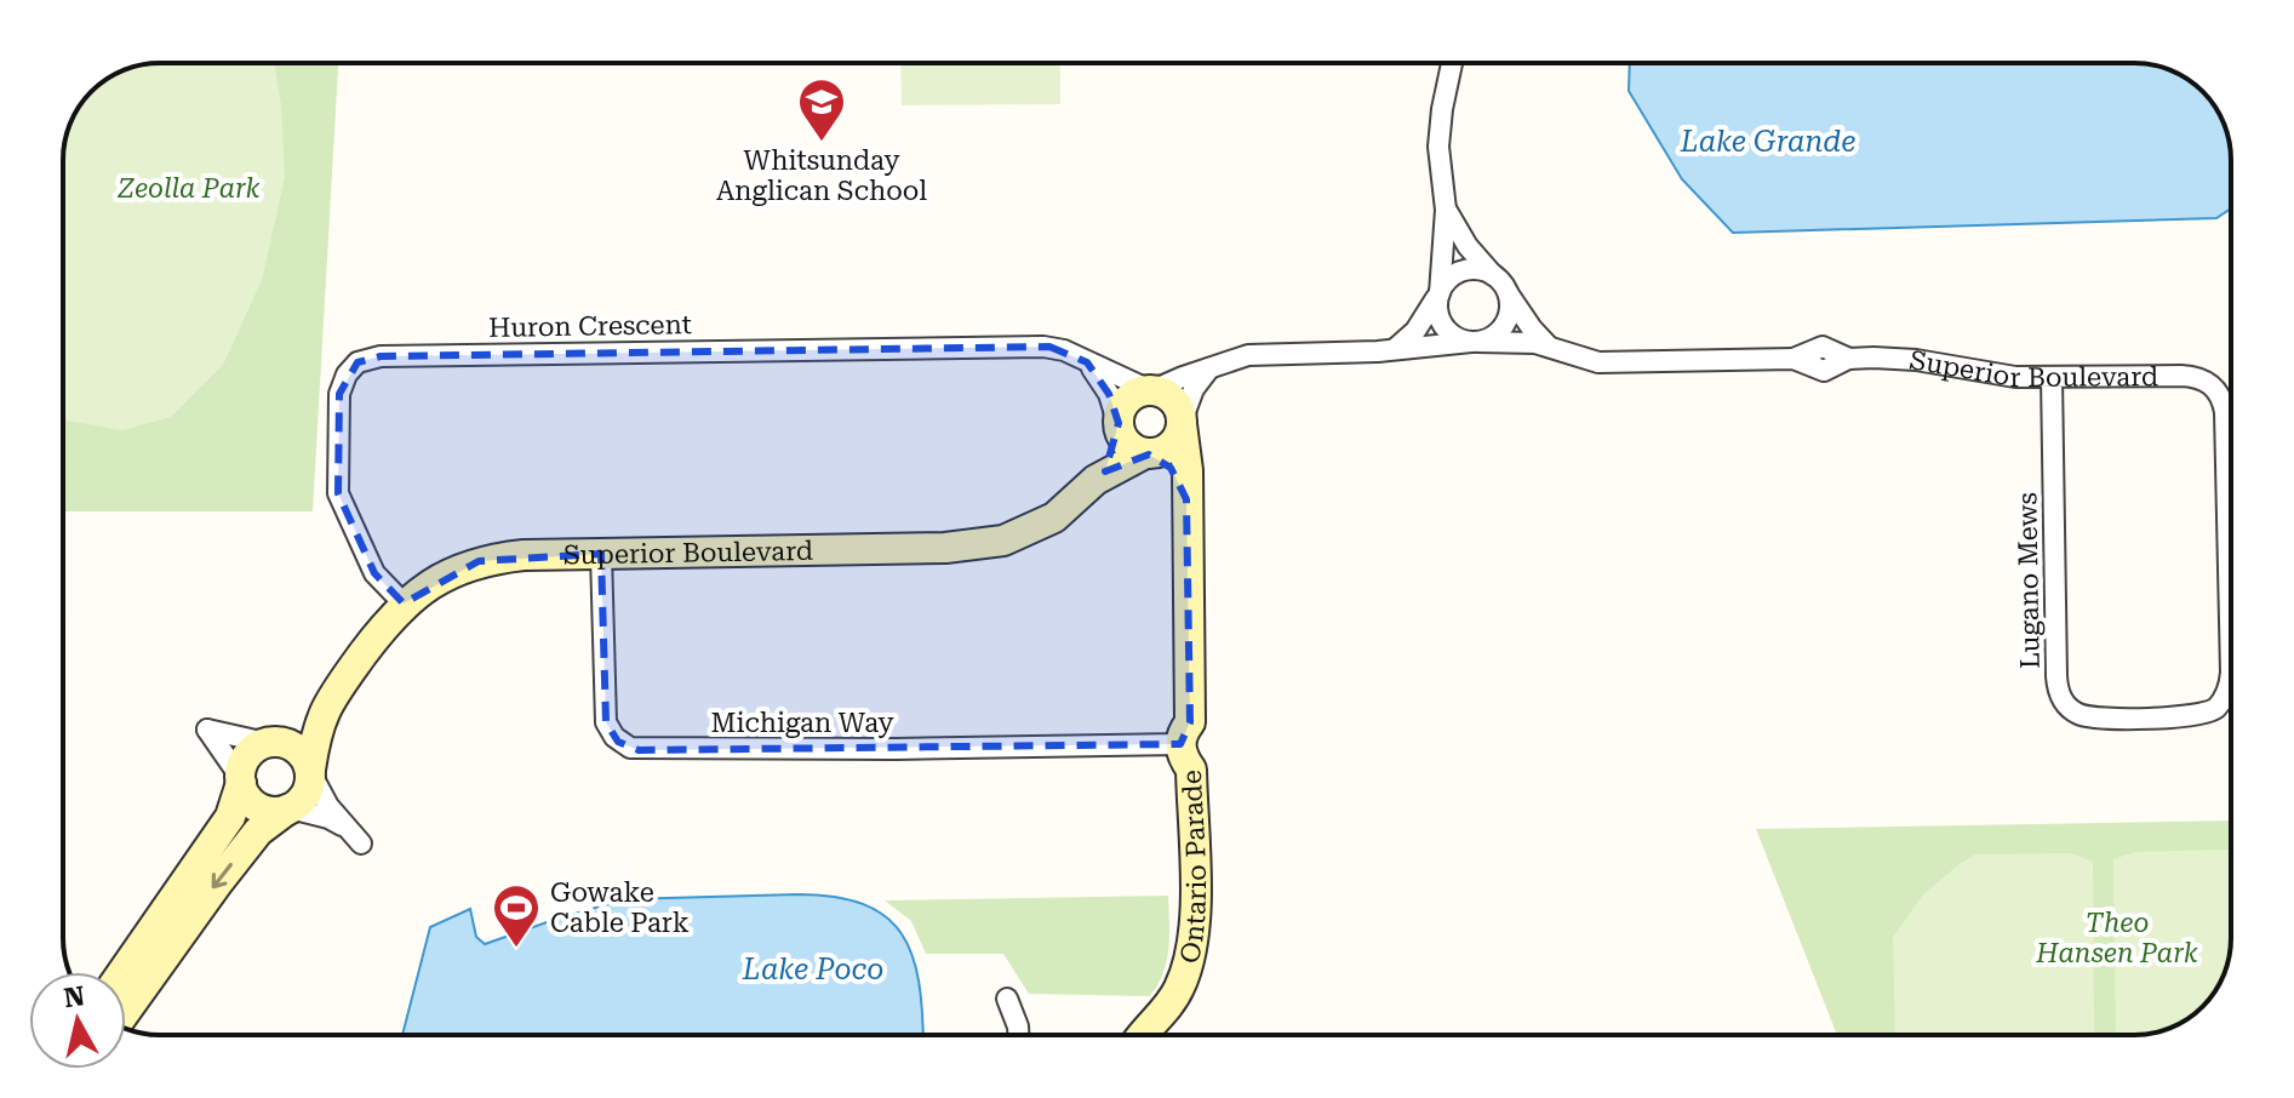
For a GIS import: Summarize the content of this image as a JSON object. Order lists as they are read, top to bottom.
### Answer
{
  "streets": {
    "street": [
      "Huron Crescent",
      "Superior Boulevard",
      "Lugano Mews",
      "Michigan Way",
      "Ontario Parade"
    ]
  },
  "crossings": [
    ["Huron Crescent", "Superior Boulevard"],
    ["Huron Crescent", "Ontario Parade"],
    ["Superior Boulevard", "Lugano Mews"],
    ["Superior Boulevard", "Michigan Way"],
    ["Superior Boulevard", "Ontario Parade"],
    ["Michigan Way", "Ontario Parade"]
  ],
  "water": ["Lake Grande", "Lake Poco"],
  "parks": ["Zeolla Park", "Theo Hansen Park"],
  "places": {
    "school or university": ["Whitsunday Anglican School"],
    "sports": ["Gowake Cable Park"]
  },
  "north": "top"
}
